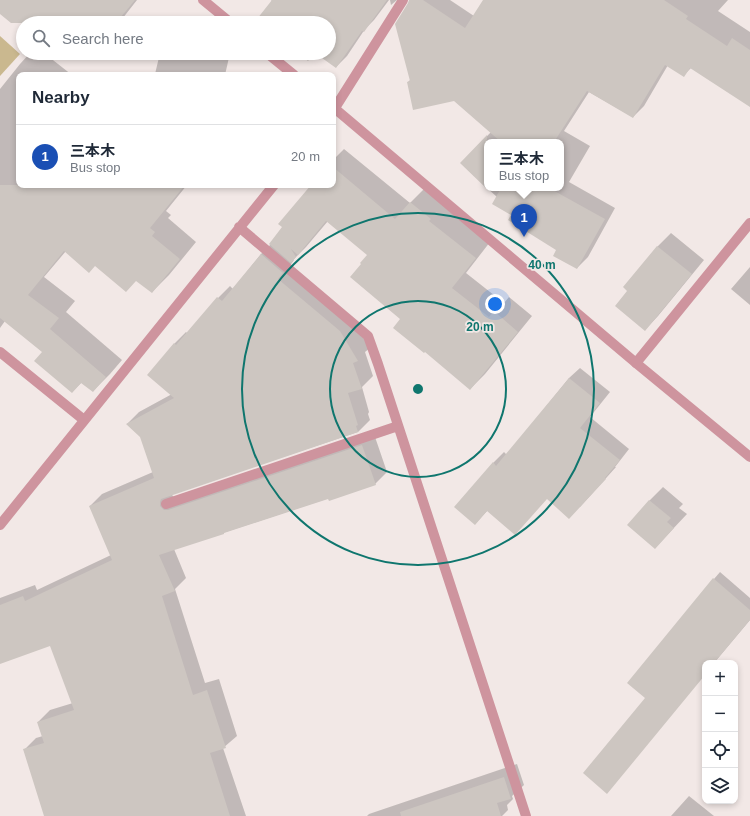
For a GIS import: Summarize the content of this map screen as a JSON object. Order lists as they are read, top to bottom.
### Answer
{
  "page": {
    "search": "Search here",
    "heading": "Nearby",
    "list": [
      {
        "mark": "1",
        "name": "三本木",
        "note": "Bus stop",
        "value": "20 m"
      }
    ],
    "popup": ["三本木", "Bus stop"],
    "pins": "1",
    "map_buttons": ["+", "−"]
  },
  "rings": ["40 m", "20 m"]
}
